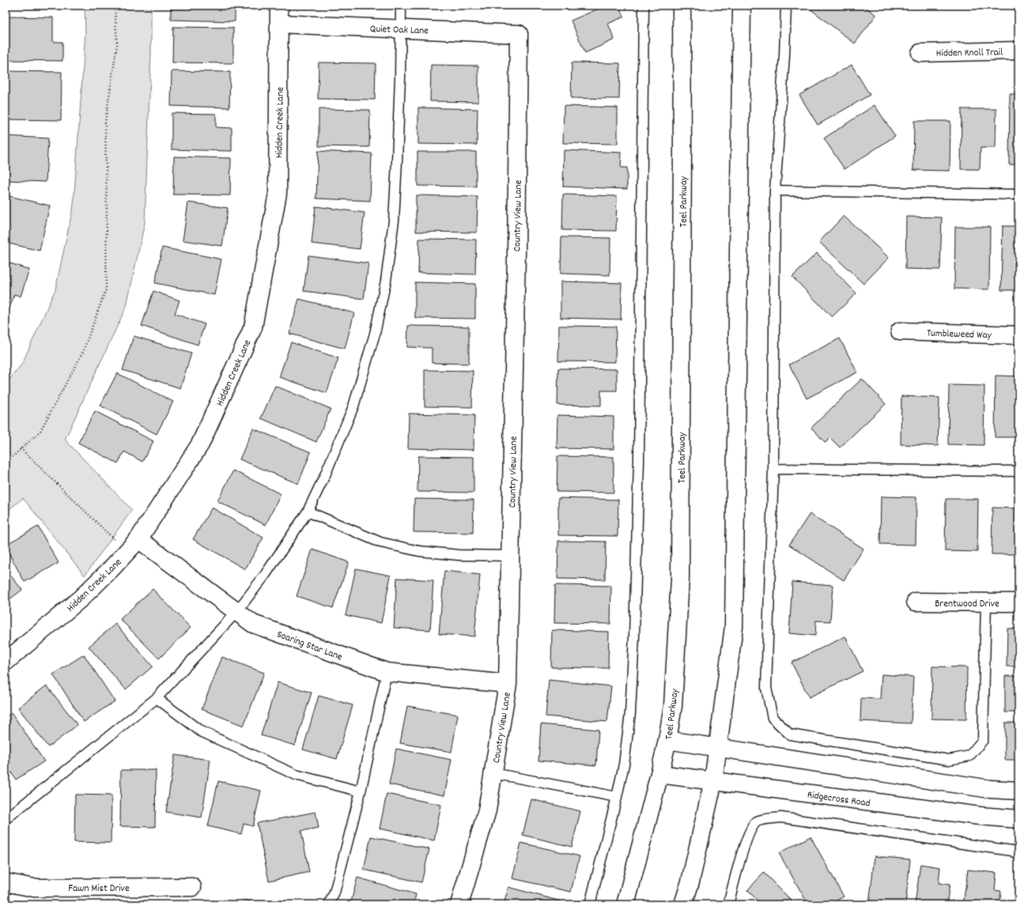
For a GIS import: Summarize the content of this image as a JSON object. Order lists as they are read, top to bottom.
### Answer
{
  "streets": {
    "street": [
      "Quiet Oak Lane",
      "Hidden Knoll Trail",
      "Hidden Creek Lane",
      "Teel Parkway",
      "Country View Lane",
      "Tumbleweed Way",
      "Brentwood Drive",
      "Soaring Star Lane",
      "Ridgecross Road",
      "Fawn Mist Drive"
    ]
  },
  "crossings": [
    ["Quiet Oak Lane", "Hidden Creek Lane"],
    ["Quiet Oak Lane", "Country View Lane"],
    ["Hidden Creek Lane", "Soaring Star Lane"],
    ["Teel Parkway", "Ridgecross Road"],
    ["Country View Lane", "Soaring Star Lane"]
  ]
}
